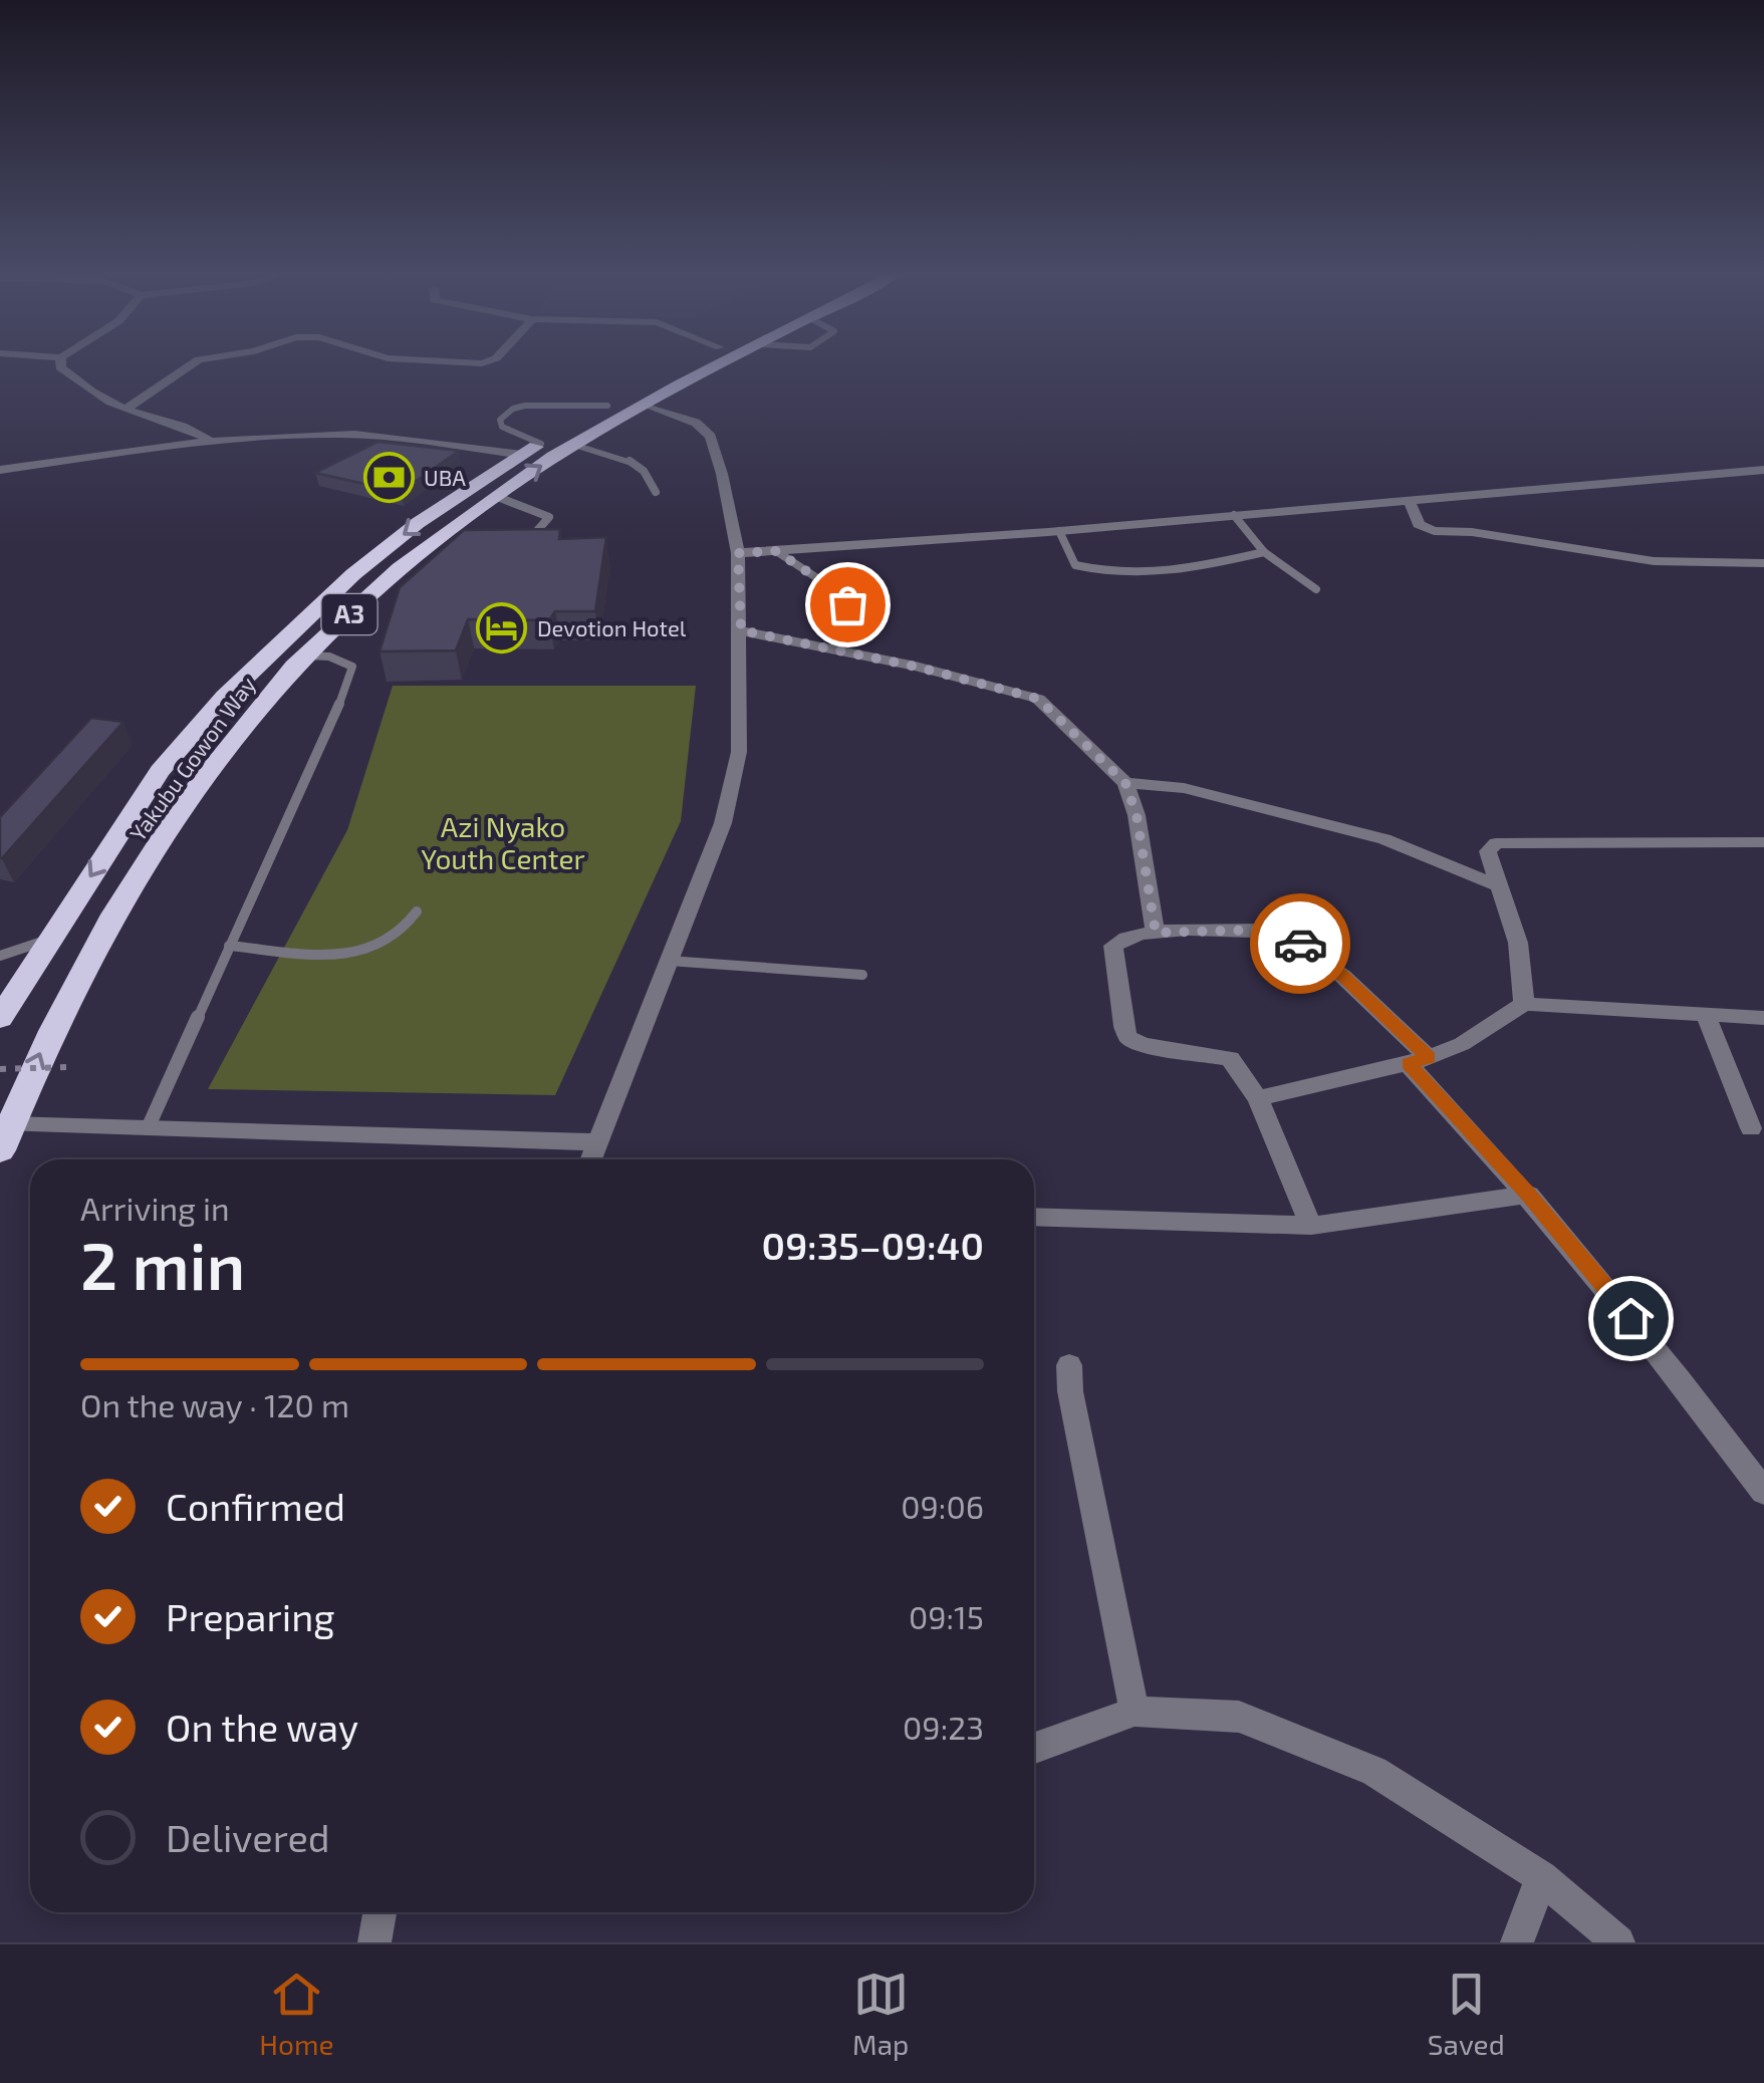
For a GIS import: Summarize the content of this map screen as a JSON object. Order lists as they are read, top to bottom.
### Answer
{
  "streets": {
    "highway": ["A3", "Yakubu Gowon Way"]
  },
  "parks": ["Azi Nyako Youth Center"],
  "places": {
    "bank": ["UBA"],
    "hotel": ["Devotion Hotel"]
  },
  "page": {
    "heading": ["2 min", "Arriving in", "09:35–09:40"],
    "bar": "On the way · 120 m",
    "list": [
      ["Confirmed", "09:06"],
      ["Preparing", "09:15"],
      ["On the way", "09:23"],
      "Delivered"
    ],
    "tabs": ["Home", "Map", "Saved"]
  }
}
